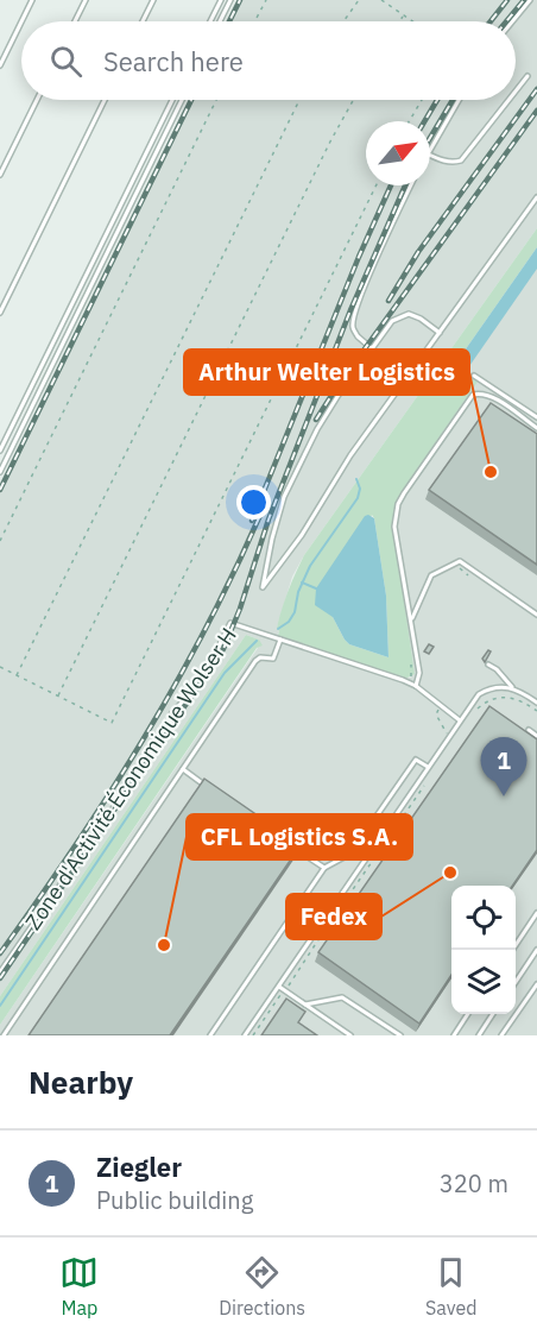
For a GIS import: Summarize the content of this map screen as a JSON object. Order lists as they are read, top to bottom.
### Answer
{
  "streets": {
    "lane": ["Zone d'Activité Économique Wolser H"]
  },
  "places": ["Arthur Welter Logistics", "Fedex", "CFL Logistics S.A."],
  "north": "top right",
  "page": {
    "search": "Search here",
    "pins": "1",
    "heading": "Nearby",
    "list": [
      {
        "mark": "1",
        "name": "Ziegler",
        "note": "Public building",
        "value": "320 m"
      }
    ],
    "nav": ["Map", "Directions", "Saved"]
  }
}
